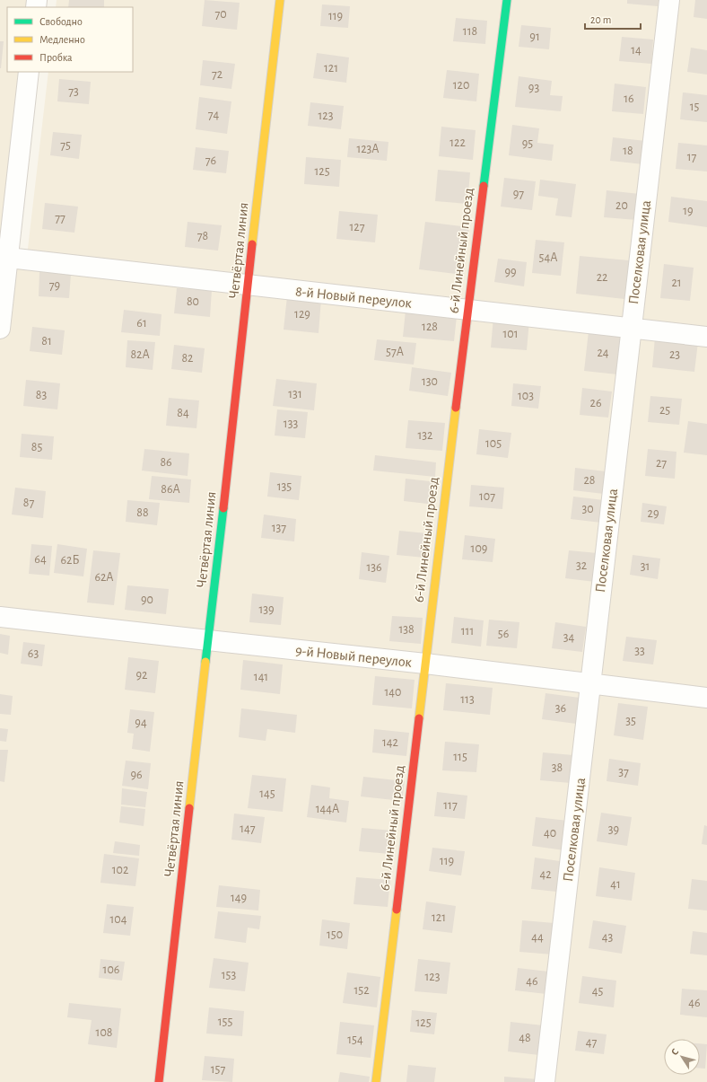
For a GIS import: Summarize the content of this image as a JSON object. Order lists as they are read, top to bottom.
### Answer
{
  "streets": {
    "street": [
      "Четвёртая линия",
      "6-й Линейный проезд",
      "Поселковая улица",
      "8-й Новый переулок",
      "9-й Новый переулок"
    ]
  },
  "crossings": [
    ["Четвёртая линия", "8-й Новый переулок"],
    ["Четвёртая линия", "9-й Новый переулок"],
    ["6-й Линейный проезд", "8-й Новый переулок"],
    ["6-й Линейный проезд", "9-й Новый переулок"],
    ["Поселковая улица", "8-й Новый переулок"],
    ["Поселковая улица", "9-й Новый переулок"]
  ],
  "house_numbers": [
    "70",
    "119",
    "118",
    "91",
    "14",
    "121",
    "72",
    "120",
    "93",
    "73",
    "16",
    "15",
    "74",
    "123",
    "122",
    "95",
    "75",
    "123А",
    "18",
    "17",
    "76",
    "125",
    "97",
    "20",
    "19",
    "77",
    "127",
    "78",
    "54А",
    "99",
    "22",
    "21",
    "79",
    "80",
    "129",
    "61",
    "128",
    "101",
    "81",
    "57А",
    "24",
    "82А",
    "23",
    "82",
    "130",
    "131",
    "83",
    "103",
    "26",
    "25",
    "84",
    "133",
    "132",
    "105",
    "85",
    "86",
    "27",
    "28",
    "135",
    "86А",
    "107",
    "87",
    "30",
    "88",
    "29",
    "137",
    "109",
    "64",
    "62Б",
    "32",
    "31",
    "136",
    "62А",
    "90",
    "139",
    "138",
    "111",
    "56",
    "34",
    "33",
    "63",
    "92",
    "141",
    "140",
    "113",
    "36",
    "35",
    "94",
    "142",
    "115",
    "38",
    "37",
    "96",
    "145",
    "117",
    "144А",
    "147",
    "39",
    "40",
    "119",
    "102",
    "42",
    "41",
    "149",
    "121",
    "104",
    "150",
    "44",
    "43",
    "106",
    "153",
    "123",
    "46",
    "152",
    "45",
    "46",
    "155",
    "125",
    "108",
    "48",
    "154",
    "47",
    "157"
  ],
  "legend": ["Свободно", "Медленно", "Пробка"],
  "scale_bar": "20 m",
  "north": "top left"
}
